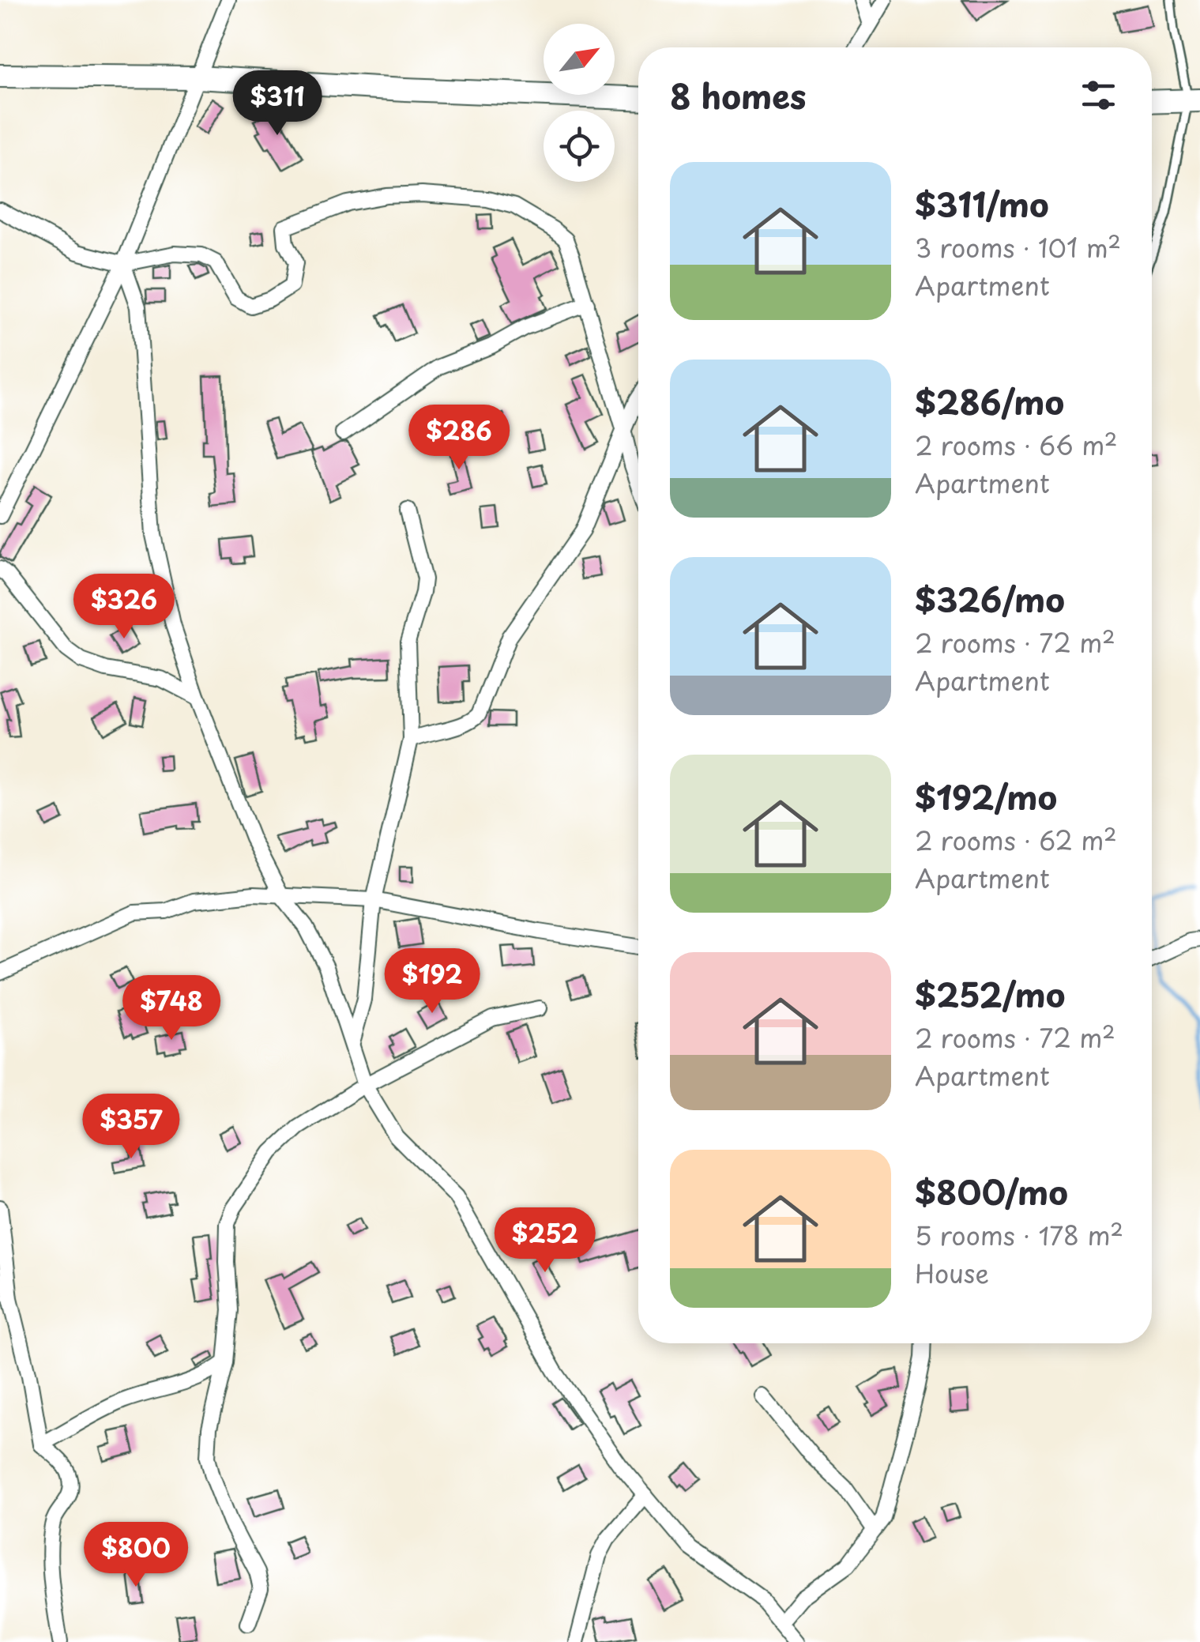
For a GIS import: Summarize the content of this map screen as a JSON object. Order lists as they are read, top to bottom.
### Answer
{
  "north": "top right",
  "page": {
    "heading": "8 homes",
    "price": [
      "$311",
      "$286",
      "$326",
      "$192",
      "$748",
      "$357",
      "$252",
      "$800"
    ],
    "list": [
      {
        "name": "$311/mo",
        "note": "3 rooms · 101 m² · Apartment"
      },
      {
        "name": "$286/mo",
        "note": "2 rooms · 66 m² · Apartment"
      },
      {
        "name": "$326/mo",
        "note": "2 rooms · 72 m² · Apartment"
      },
      {
        "name": "$192/mo",
        "note": "2 rooms · 62 m² · Apartment"
      },
      {
        "name": "$252/mo",
        "note": "2 rooms · 72 m² · Apartment"
      },
      {
        "name": "$800/mo",
        "note": "5 rooms · 178 m² · House"
      }
    ]
  }
}
